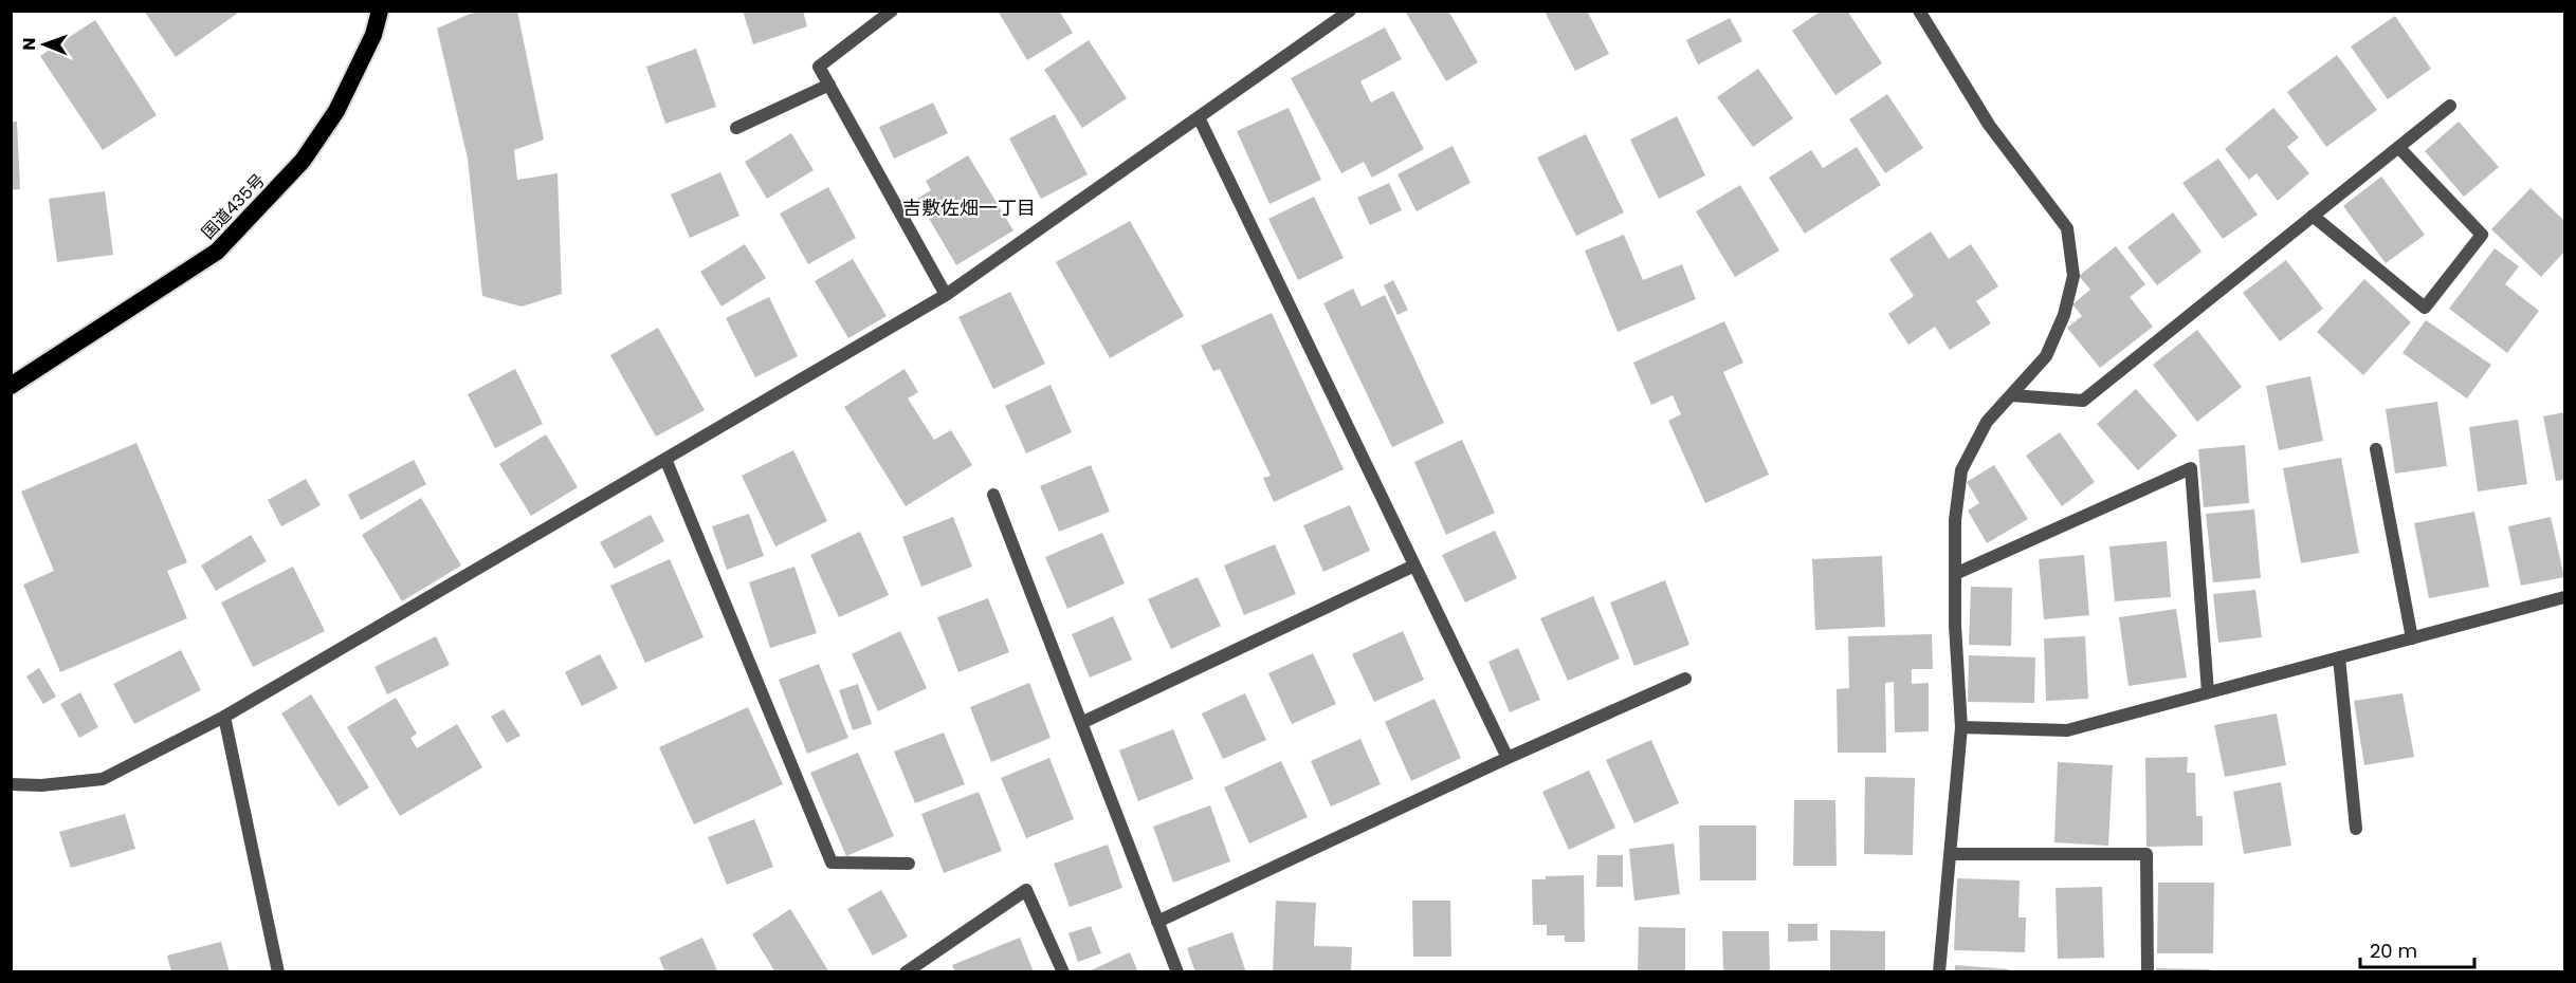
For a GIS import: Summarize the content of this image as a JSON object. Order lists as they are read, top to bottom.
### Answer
{
  "streets": {
    "highway": ["国道435号"]
  },
  "districts": ["吉敷佐畑一丁目"],
  "scale_bar": "20 m",
  "north": "left"
}
